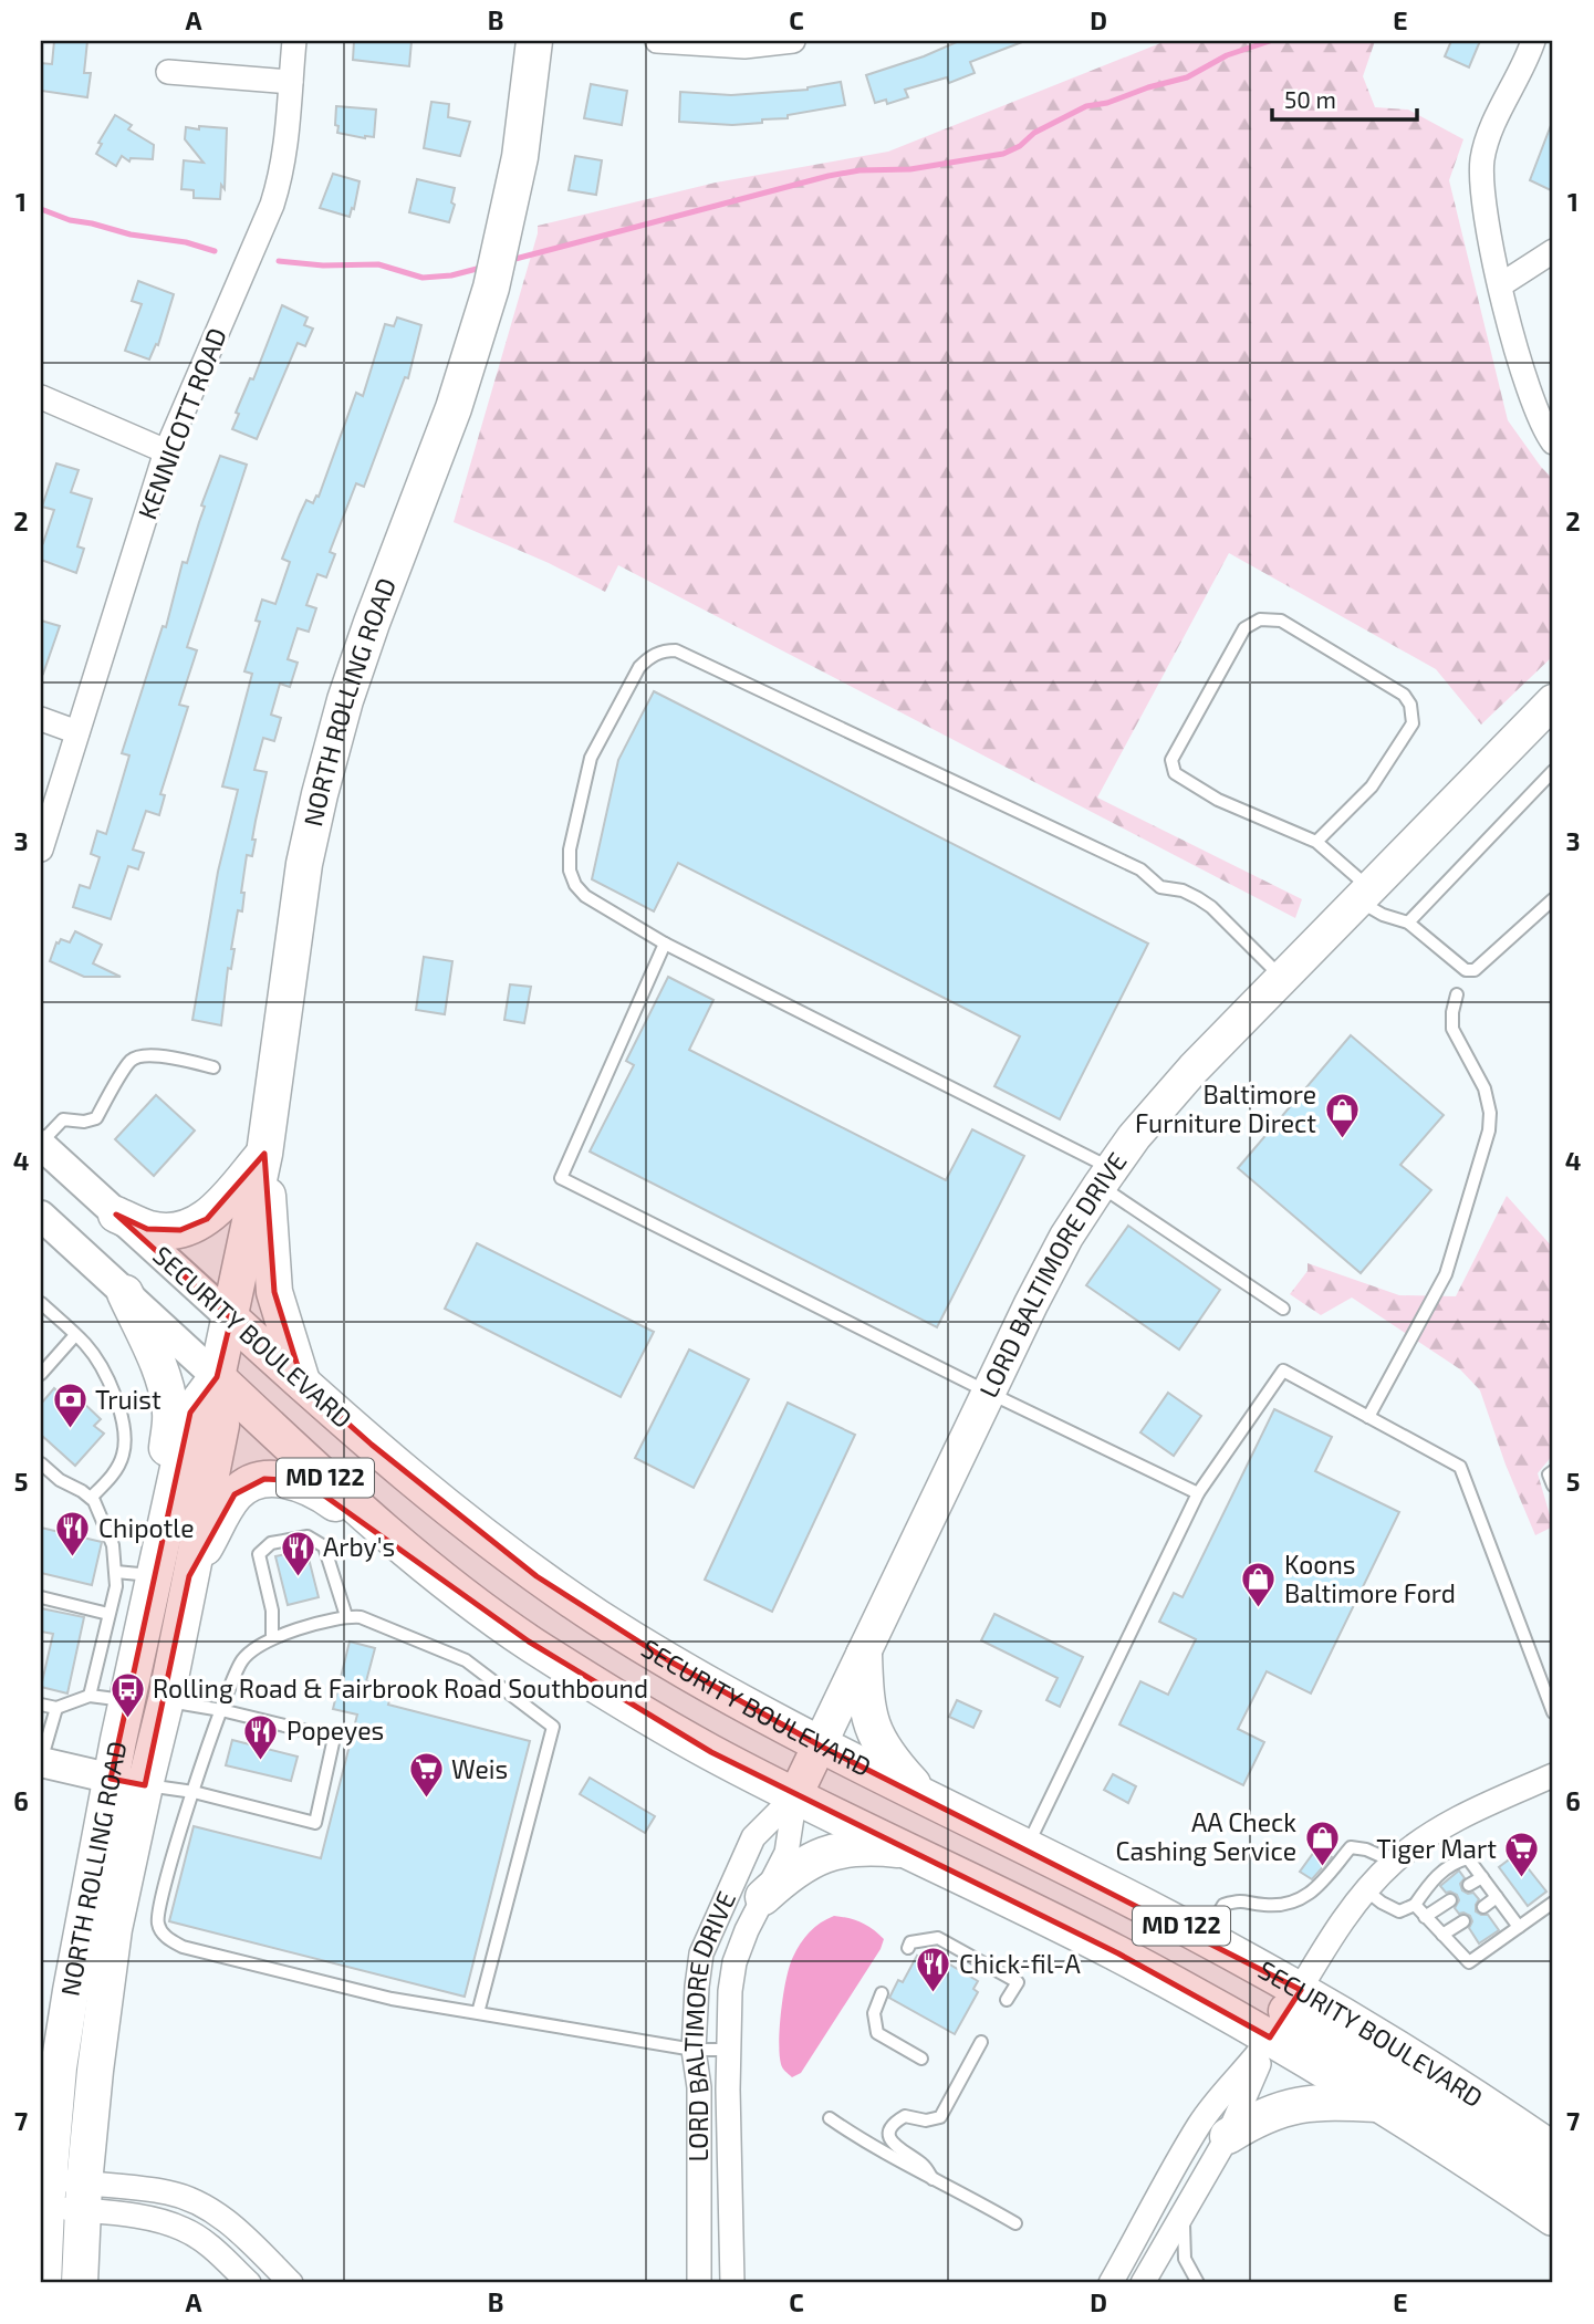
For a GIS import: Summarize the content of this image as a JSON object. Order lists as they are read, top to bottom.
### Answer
{
  "streets": {
    "main road": [
      "NORTH ROLLING ROAD",
      "LORD BALTIMORE DRIVE",
      "SECURITY BOULEVARD",
      "MD 122"
    ],
    "street": ["KENNICOTT ROAD"]
  },
  "crossings": [
    ["NORTH ROLLING ROAD", "SECURITY BOULEVARD"],
    ["LORD BALTIMORE DRIVE", "SECURITY BOULEVARD"]
  ],
  "places": {
    "shop": ["Baltimore Furniture Direct", "Koons Baltimore Ford", "AA Check Cashing Service"],
    "bank": ["Truist"],
    "restaurant": [
      "Chipotle",
      "Arby's",
      "Popeyes",
      "Chick-fil-A"
    ],
    "bus stop": ["Rolling Road & Fairbrook Road Southbound"],
    "supermarket": ["Weis", "Tiger Mart"]
  },
  "scale_bar": "50 m",
  "grid": {
    "columns": [
      "A",
      "B",
      "C",
      "D",
      "E"
    ],
    "rows": [
      "1",
      "2",
      "3",
      "4",
      "5",
      "6",
      "7"
    ]
  }
}
